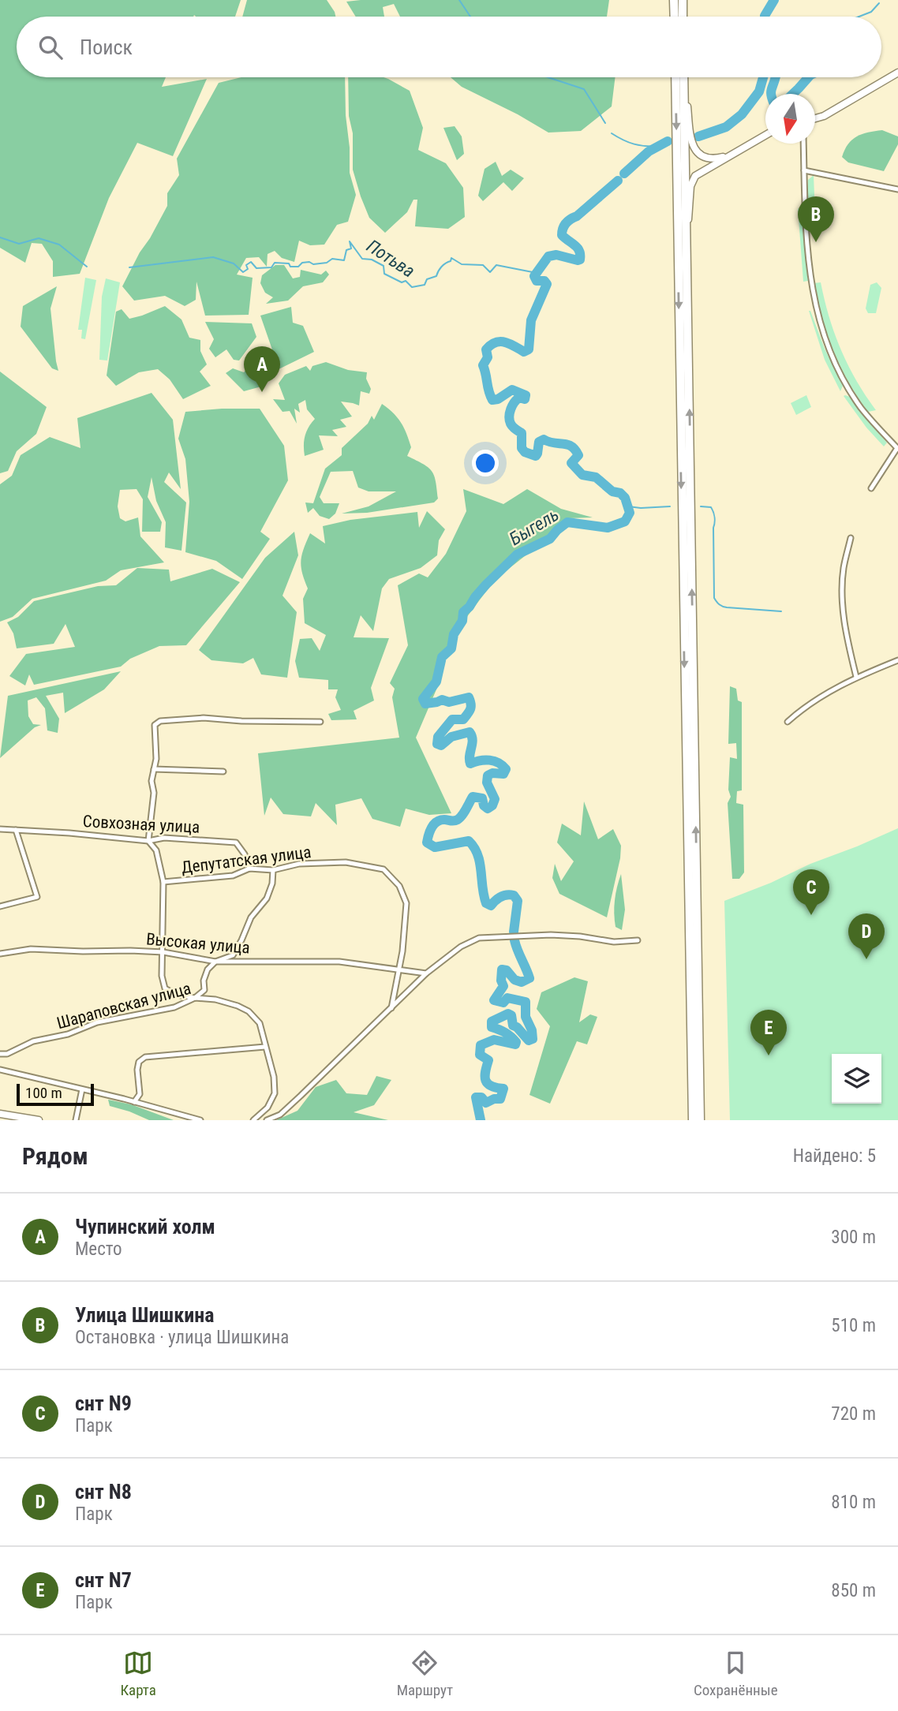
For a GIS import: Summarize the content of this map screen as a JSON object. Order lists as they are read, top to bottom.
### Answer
{
  "streets": {
    "street": [
      "Совхозная улица",
      "Депутатская улица",
      "Высокая улица",
      "Шараповская улица"
    ]
  },
  "crossings": [
    ["Совхозная улица", "Депутатская улица"],
    ["Депутатская улица", "Высокая улица"]
  ],
  "water": ["Потьва", "Быгель"],
  "scale_bar": "100 m",
  "north": "bottom",
  "page": {
    "search": "Поиск",
    "pins": [
      "B",
      "A",
      "C",
      "D",
      "E"
    ],
    "scale": "100 m",
    "heading": ["Рядом", "Найдено: 5"],
    "list": [
      {
        "mark": "A",
        "name": "Чупинский холм",
        "note": "Место",
        "value": "300 m"
      },
      {
        "mark": "B",
        "name": "Улица Шишкина",
        "note": "Остановка · улица Шишкина",
        "value": "510 m"
      },
      {
        "mark": "C",
        "name": "снт N9",
        "note": "Парк",
        "value": "720 m"
      },
      {
        "mark": "D",
        "name": "снт N8",
        "note": "Парк",
        "value": "810 m"
      },
      {
        "mark": "E",
        "name": "снт N7",
        "note": "Парк",
        "value": "850 m"
      }
    ],
    "nav": ["Карта", "Маршрут", "Сохранённые"]
  }
}
